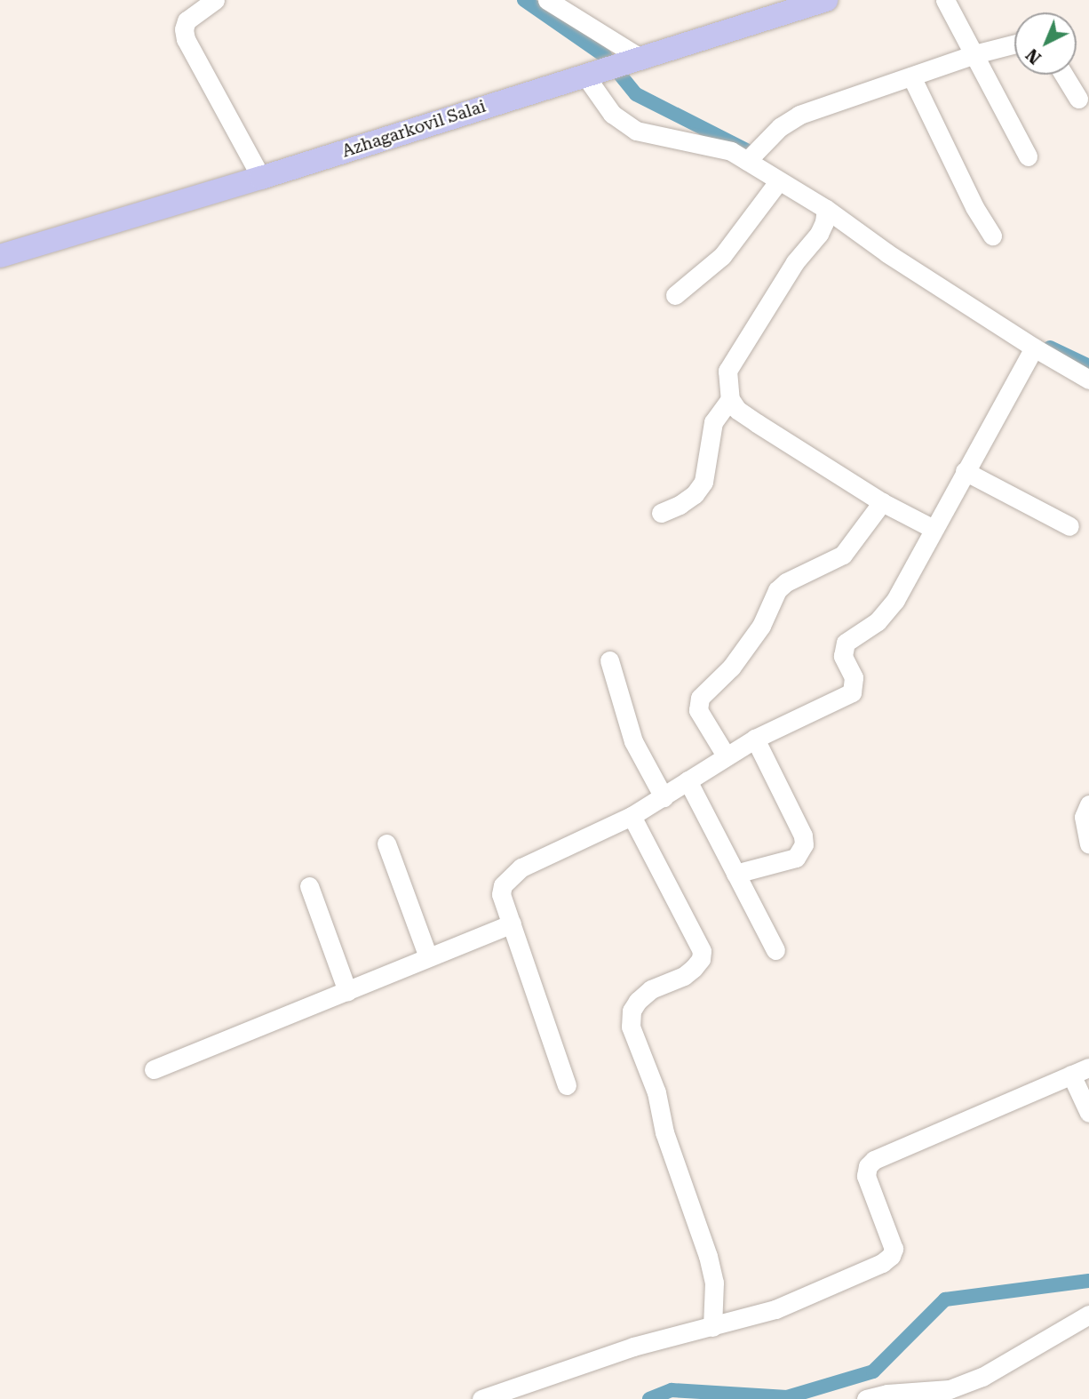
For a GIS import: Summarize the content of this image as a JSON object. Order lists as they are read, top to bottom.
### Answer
{
  "streets": {
    "main road": ["Azhagarkovil Salai"]
  },
  "north": "bottom left"
}
